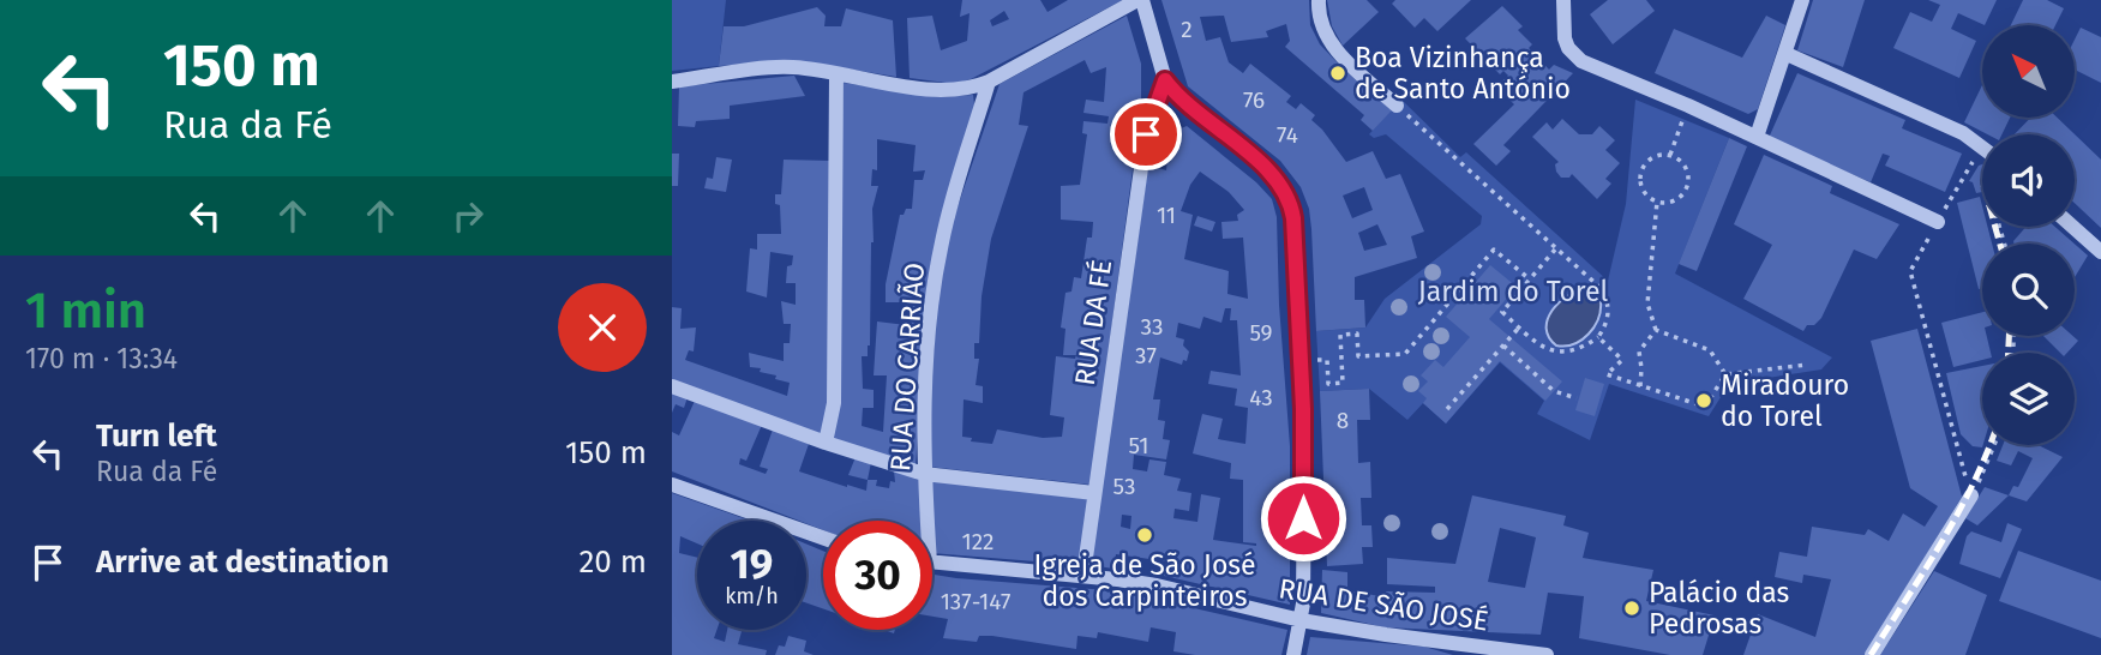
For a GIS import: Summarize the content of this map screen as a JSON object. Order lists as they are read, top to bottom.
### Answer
{
  "streets": {
    "street": ["RUA DA FÉ", "RUA DO CARRIÃO", "RUA DE SÃO JOSÉ"]
  },
  "crossings": [
    ["RUA DA FÉ", "RUA DE SÃO JOSÉ"]
  ],
  "parks": ["Jardim do Torel"],
  "places": [
    "Boa Vizinhança de Santo António",
    "Miradouro do Torel",
    "Igreja de São José dos Carpinteiros",
    "Palácio das Pedrosas"
  ],
  "house_numbers": [
    "2",
    "76",
    "74",
    "11",
    "33",
    "59",
    "37",
    "43",
    "8",
    "51",
    "53",
    "122",
    "137-147"
  ],
  "north": "top left",
  "page": {
    "turn": ["150 m", "Rua da Fé"],
    "heading": ["1 min", "170 m · 13:34"],
    "list": [
      {
        "name": "Turn left",
        "note": "Rua da Fé",
        "value": "150 m"
      },
      {
        "name": "Arrive at destination",
        "value": "20 m"
      }
    ],
    "speed": "19 km/h",
    "limit": "30"
  }
}
